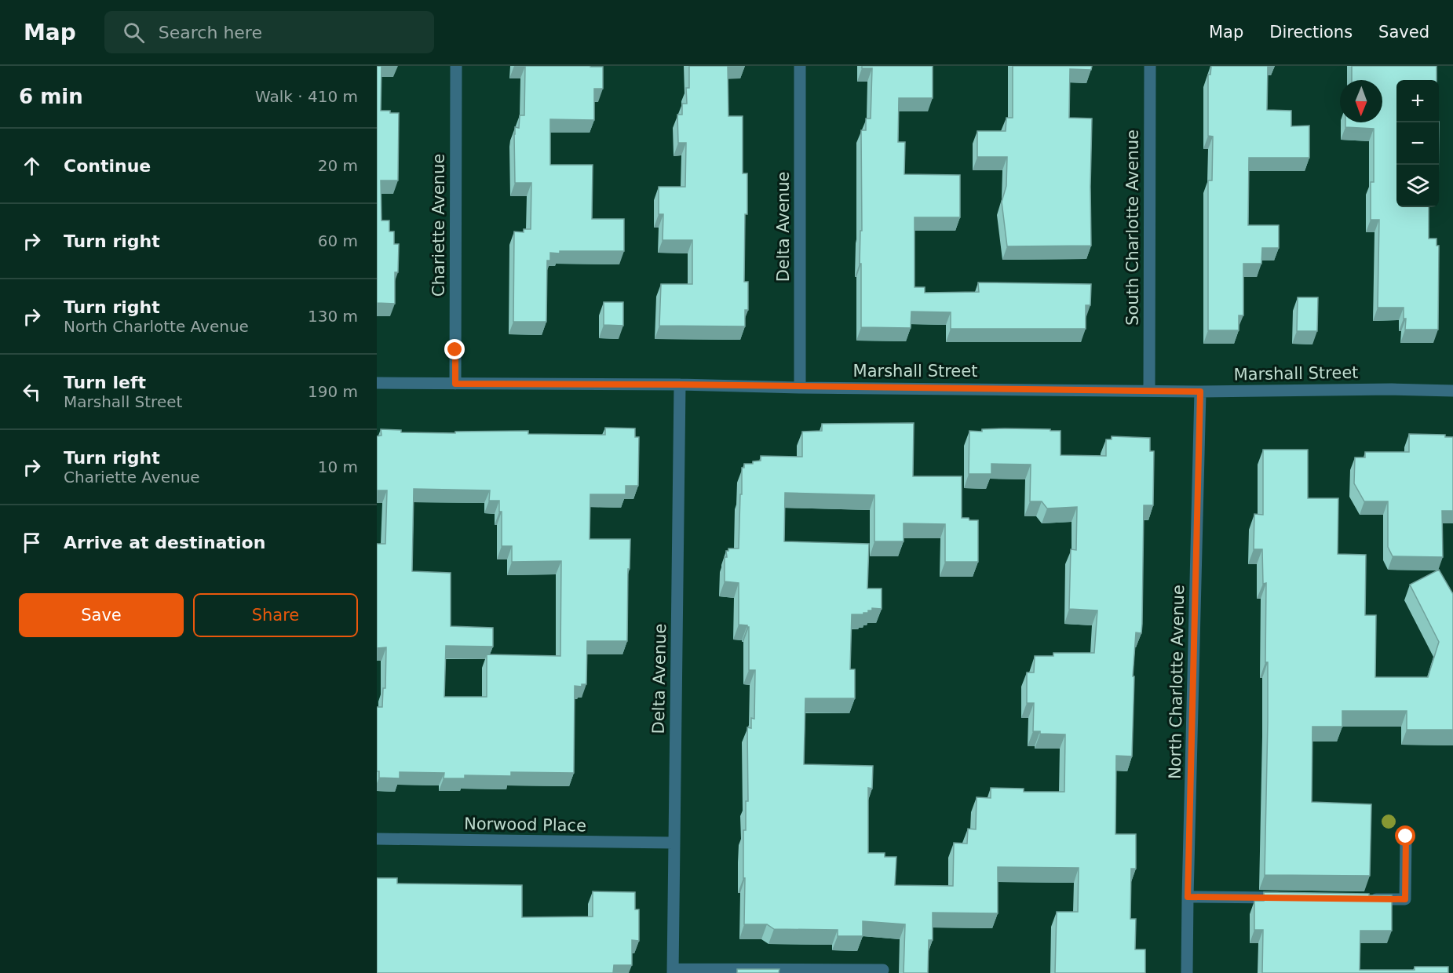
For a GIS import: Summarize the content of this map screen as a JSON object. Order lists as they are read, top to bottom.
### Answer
{
  "streets": {
    "street": [
      "Chariette Avenue",
      "Delta Avenue",
      "South Charlotte Avenue",
      "Marshall Street",
      "North Charlotte Avenue",
      "Norwood Place"
    ]
  },
  "crossings": [
    ["Chariette Avenue", "Marshall Street"],
    ["Delta Avenue", "Marshall Street"],
    ["Delta Avenue", "Norwood Place"],
    ["South Charlotte Avenue", "Marshall Street"],
    ["Marshall Street", "North Charlotte Avenue"]
  ],
  "north": "bottom",
  "page": {
    "header": "Map",
    "search": "Search here",
    "nav": ["Map", "Directions", "Saved"],
    "heading": ["6 min", "Walk · 410 m"],
    "map_buttons": ["+", "−"],
    "list": [
      ["Continue", "20 m"],
      ["Turn right", "60 m"],
      ["Turn right", "North Charlotte Avenue", "130 m"],
      ["Turn left", "Marshall Street", "190 m"],
      ["Turn right", "Chariette Avenue", "10 m"],
      "Arrive at destination"
    ],
    "buttons": ["Save", "Share"]
  }
}
